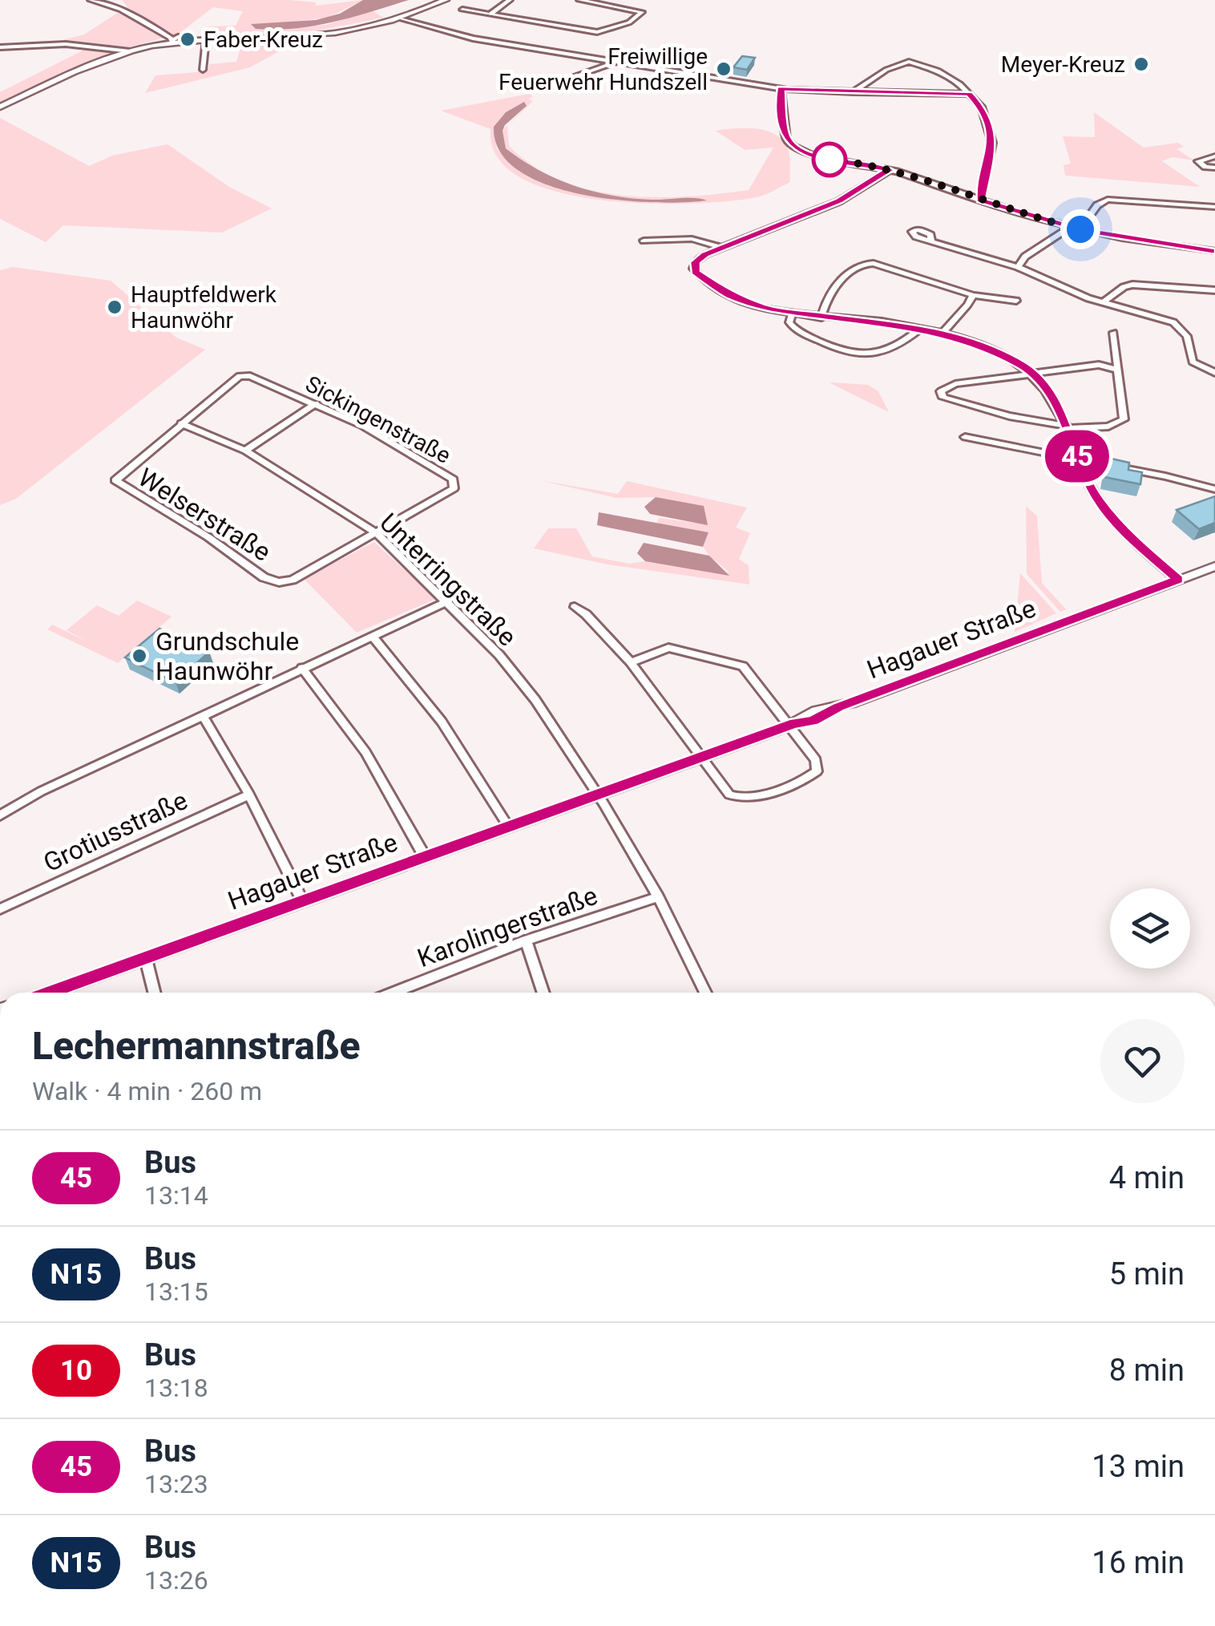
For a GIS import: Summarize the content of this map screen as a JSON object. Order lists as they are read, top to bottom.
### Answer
{
  "streets": {
    "street": [
      "Sickingenstraße",
      "Welserstraße",
      "Unterringstraße",
      "Hagauer Straße",
      "Grotiusstraße",
      "Karolingerstraße"
    ]
  },
  "crossings": [
    ["Sickingenstraße", "Welserstraße"],
    ["Sickingenstraße", "Unterringstraße"],
    ["Welserstraße", "Unterringstraße"],
    ["Unterringstraße", "Hagauer Straße"],
    ["Unterringstraße", "Karolingerstraße"]
  ],
  "places": [
    "Faber-Kreuz",
    "Meyer-Kreuz",
    "Freiwillige Feuerwehr Hundszell",
    "Hauptfeldwerk Haunwöhr",
    "Grundschule Haunwöhr"
  ],
  "lines": ["bus line 45"],
  "page": {
    "on_map": "45",
    "heading": ["Lechermannstraße", "Walk · 4 min · 260 m"],
    "list": [
      {
        "mark": "45",
        "name": "Bus",
        "note": "13:14",
        "value": "4 min"
      },
      {
        "mark": "N15",
        "name": "Bus",
        "note": "13:15",
        "value": "5 min"
      },
      {
        "mark": "10",
        "name": "Bus",
        "note": "13:18",
        "value": "8 min"
      },
      {
        "mark": "45",
        "name": "Bus",
        "note": "13:23",
        "value": "13 min"
      },
      {
        "mark": "N15",
        "name": "Bus",
        "note": "13:26",
        "value": "16 min"
      }
    ]
  }
}
